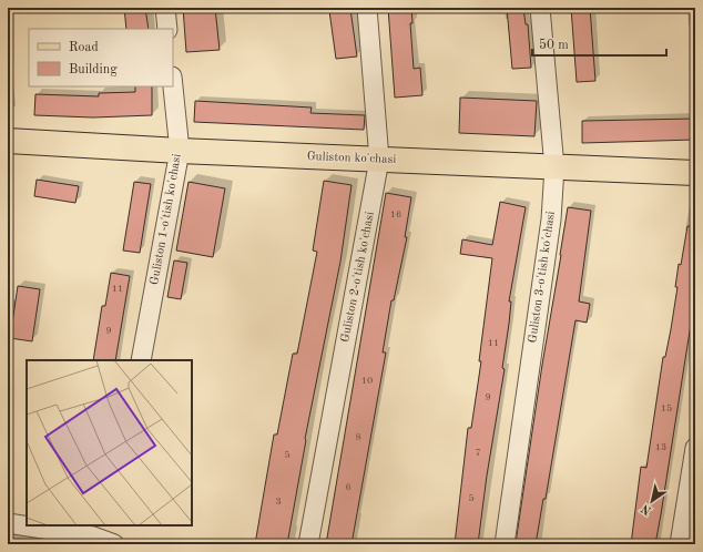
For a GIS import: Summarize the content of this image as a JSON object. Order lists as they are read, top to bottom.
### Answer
{
  "streets": {
    "main road": ["Guliston ko'chasi"],
    "street": ["Guliston 1-o'tish ko'chasi", "Guliston 2-o'tish ko'chasi", "Guliston 3-o'tish ko'chasi"]
  },
  "crossings": [
    ["Guliston ko'chasi", "Guliston 1-o'tish ko'chasi"],
    ["Guliston ko'chasi", "Guliston 2-o'tish ko'chasi"],
    ["Guliston ko'chasi", "Guliston 3-o'tish ko'chasi"]
  ],
  "house_numbers": [
    "16",
    "11",
    "9",
    "11",
    "10",
    "9",
    "15",
    "8",
    "13",
    "7",
    "5",
    "6",
    "5",
    "3"
  ],
  "legend": ["Road", "Building"],
  "scale_bar": "50 m",
  "north": "bottom left"
}
